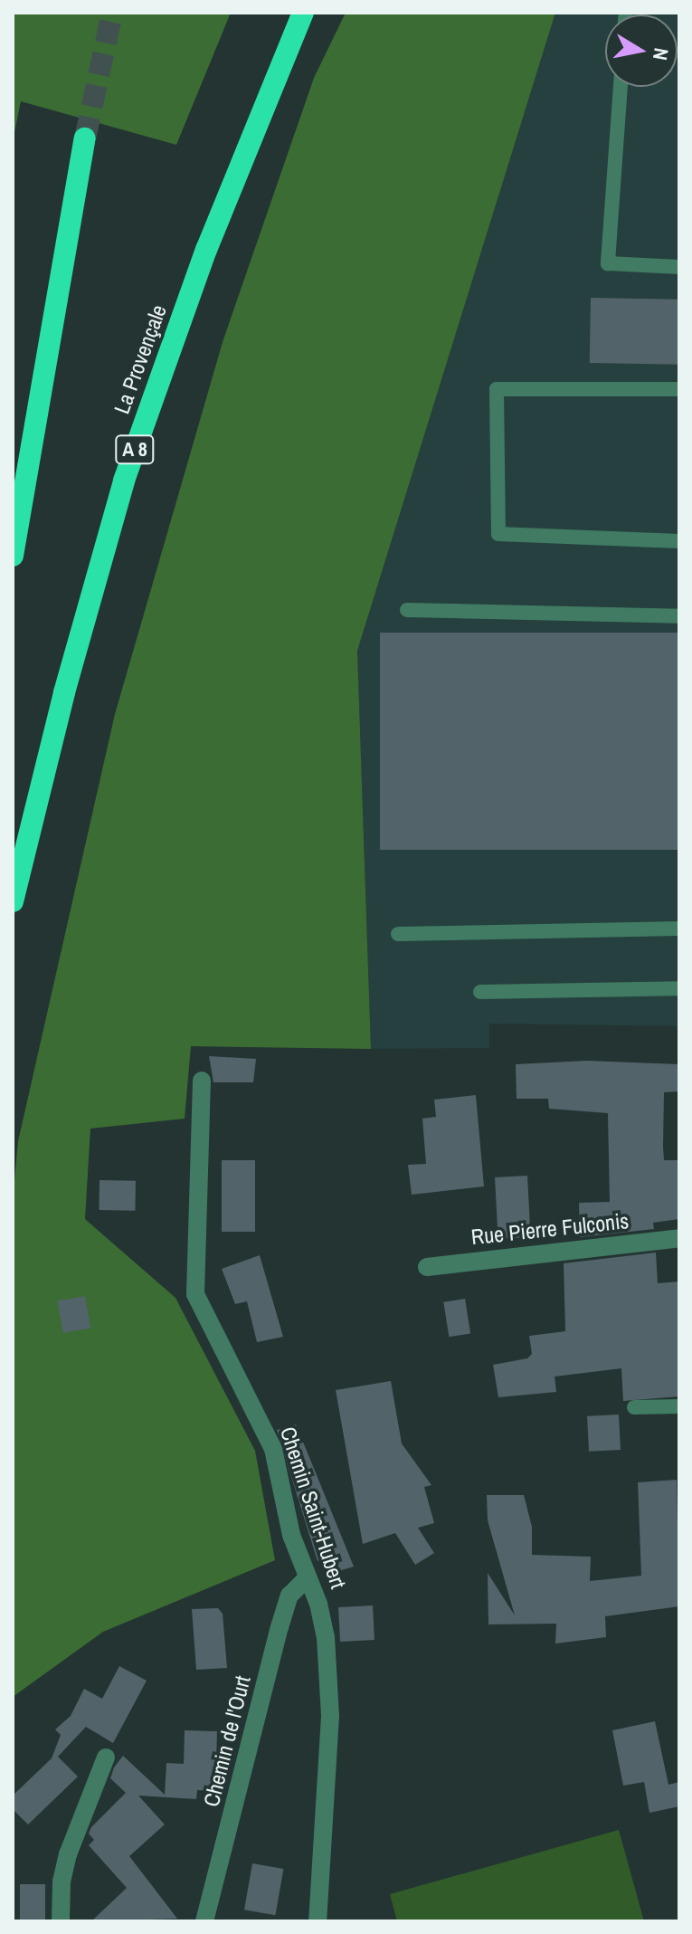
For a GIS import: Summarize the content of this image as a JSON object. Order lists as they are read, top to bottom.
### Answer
{
  "streets": {
    "highway": ["La Provençale", "A 8"],
    "street": ["Rue Pierre Fulconis", "Chemin Saint-Hubert", "Chemin de l'Ourt"]
  },
  "crossings": [
    ["Chemin Saint-Hubert", "Chemin de l'Ourt"]
  ],
  "north": "right"
}
